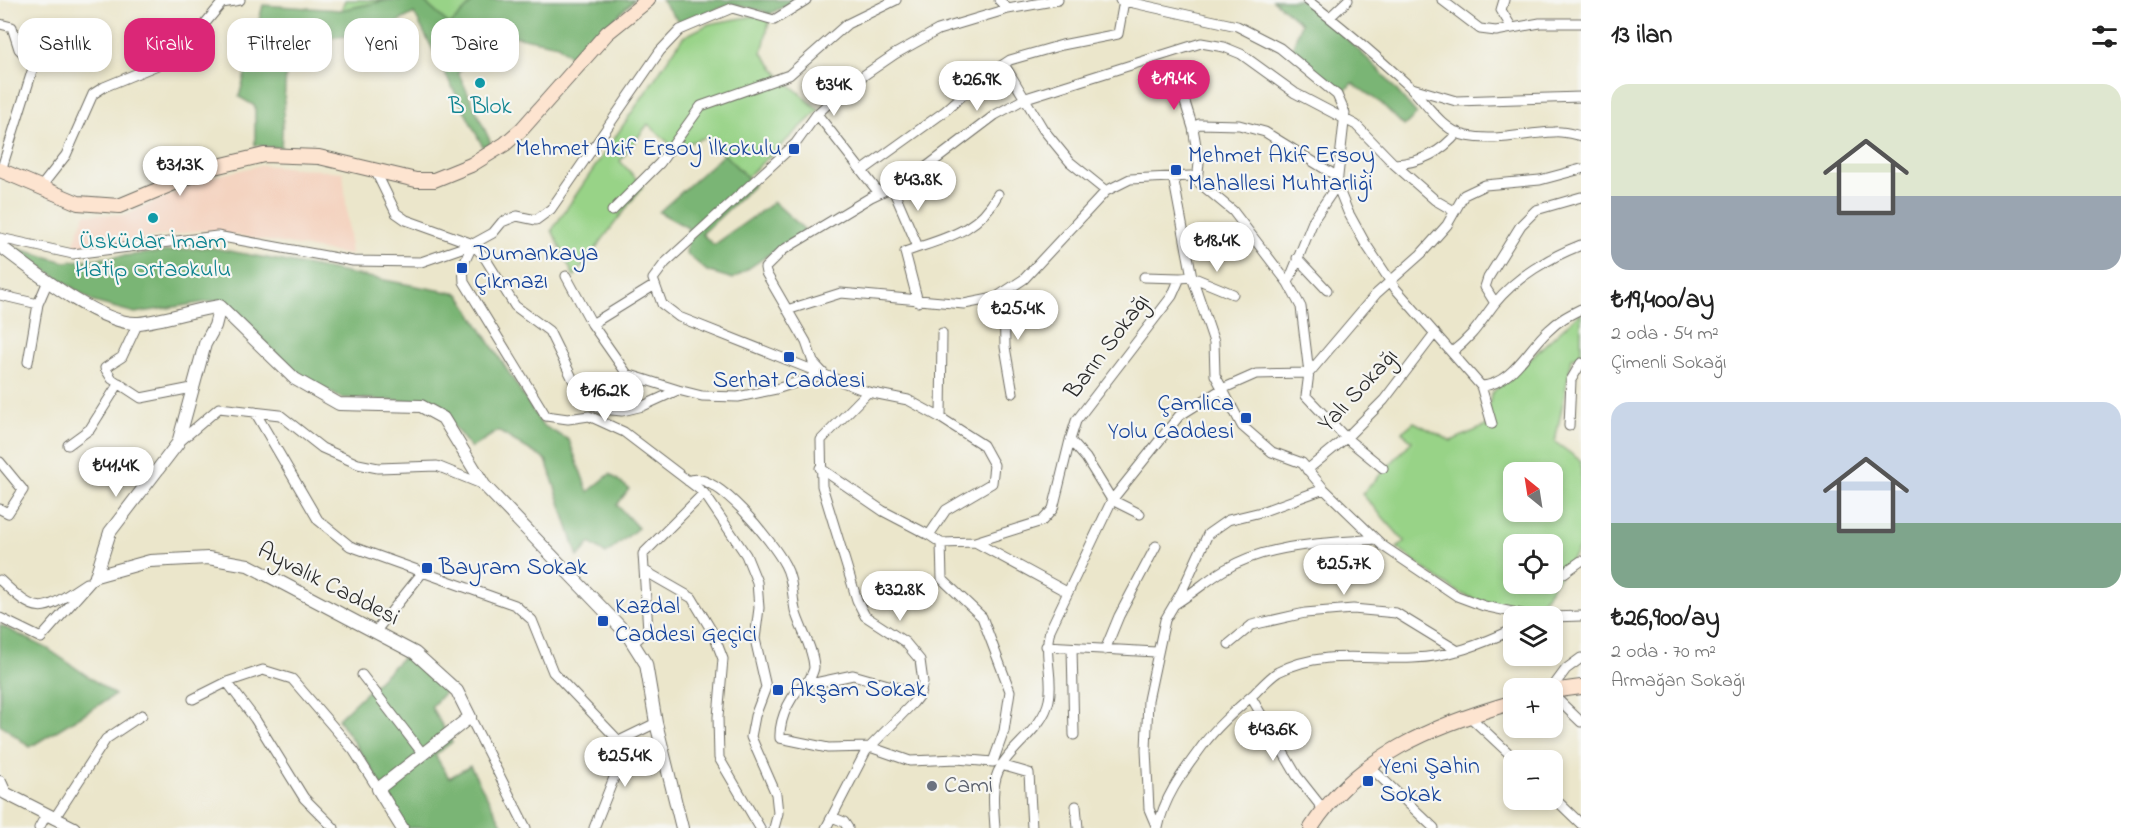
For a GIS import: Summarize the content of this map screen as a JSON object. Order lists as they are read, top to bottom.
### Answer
{
  "streets": {
    "street": ["Barın Sokağı", "Yalı Sokağı", "Ayvalık Caddesi"]
  },
  "places": {
    "other": ["B Blok", "Üsküdar İmam Hatip Ortaokulu", "Cami"],
    "transit": [
      "Mehmet Akif Ersoy İlkokulu",
      "Mehmet Akif Ersoy Mahallesi Muhtarliği",
      "Dumankaya Çıkmazı",
      "Serhat Caddesi",
      "Çamlica Yolu Caddesi",
      "Bayram Sokak",
      "Kazdal Caddesi Geçici",
      "Akşam Sokak",
      "Yeni Şahin Sokak"
    ]
  },
  "north": "top left",
  "page": {
    "heading": "13 ilan",
    "chip": [
      "Satılık",
      "Kiralık",
      "Filtreler",
      "Yeni",
      "Daire"
    ],
    "price": [
      "₺19.4K",
      "₺26.9K",
      "₺34K",
      "₺31.3K",
      "₺43.8K",
      "₺18.4K",
      "₺25.4K",
      "₺16.2K",
      "₺41.4K",
      "₺25.7K",
      "₺32.8K",
      "₺43.6K",
      "₺25.4K"
    ],
    "list": [
      {
        "name": "₺19,400/ay",
        "note": "2 oda · 54 m² · Çimenli Sokağı"
      },
      {
        "name": "₺26,900/ay",
        "note": "2 oda · 70 m² · Armağan Sokağı"
      }
    ],
    "map_buttons": ["+", "−"]
  }
}
